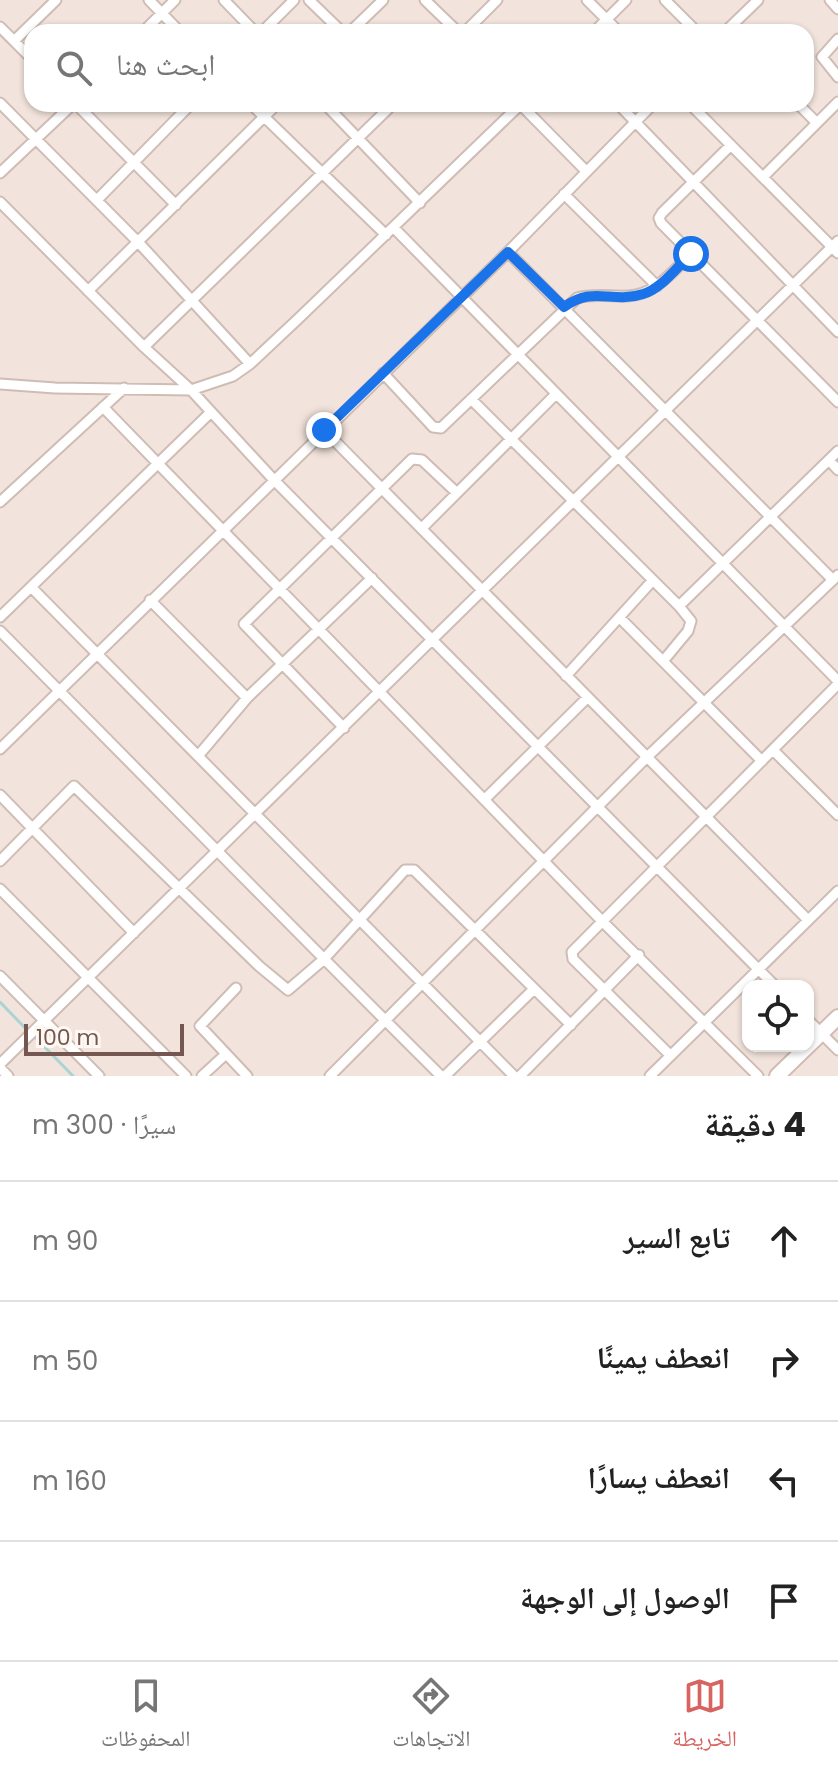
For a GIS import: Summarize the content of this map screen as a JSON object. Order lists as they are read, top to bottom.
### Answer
{
  "scale_bar": "100 m",
  "page": {
    "search": "ابحث هنا",
    "scale": "100 m",
    "heading": ["4 دقيقة", "سيرًا · 300 m"],
    "list": [
      ["تابع السير", "90 m"],
      ["انعطف يمينًا", "50 m"],
      ["انعطف يسارًا", "160 m"],
      "الوصول إلى الوجهة"
    ],
    "nav": ["الخريطة", "الاتجاهات", "المحفوظات"]
  }
}
